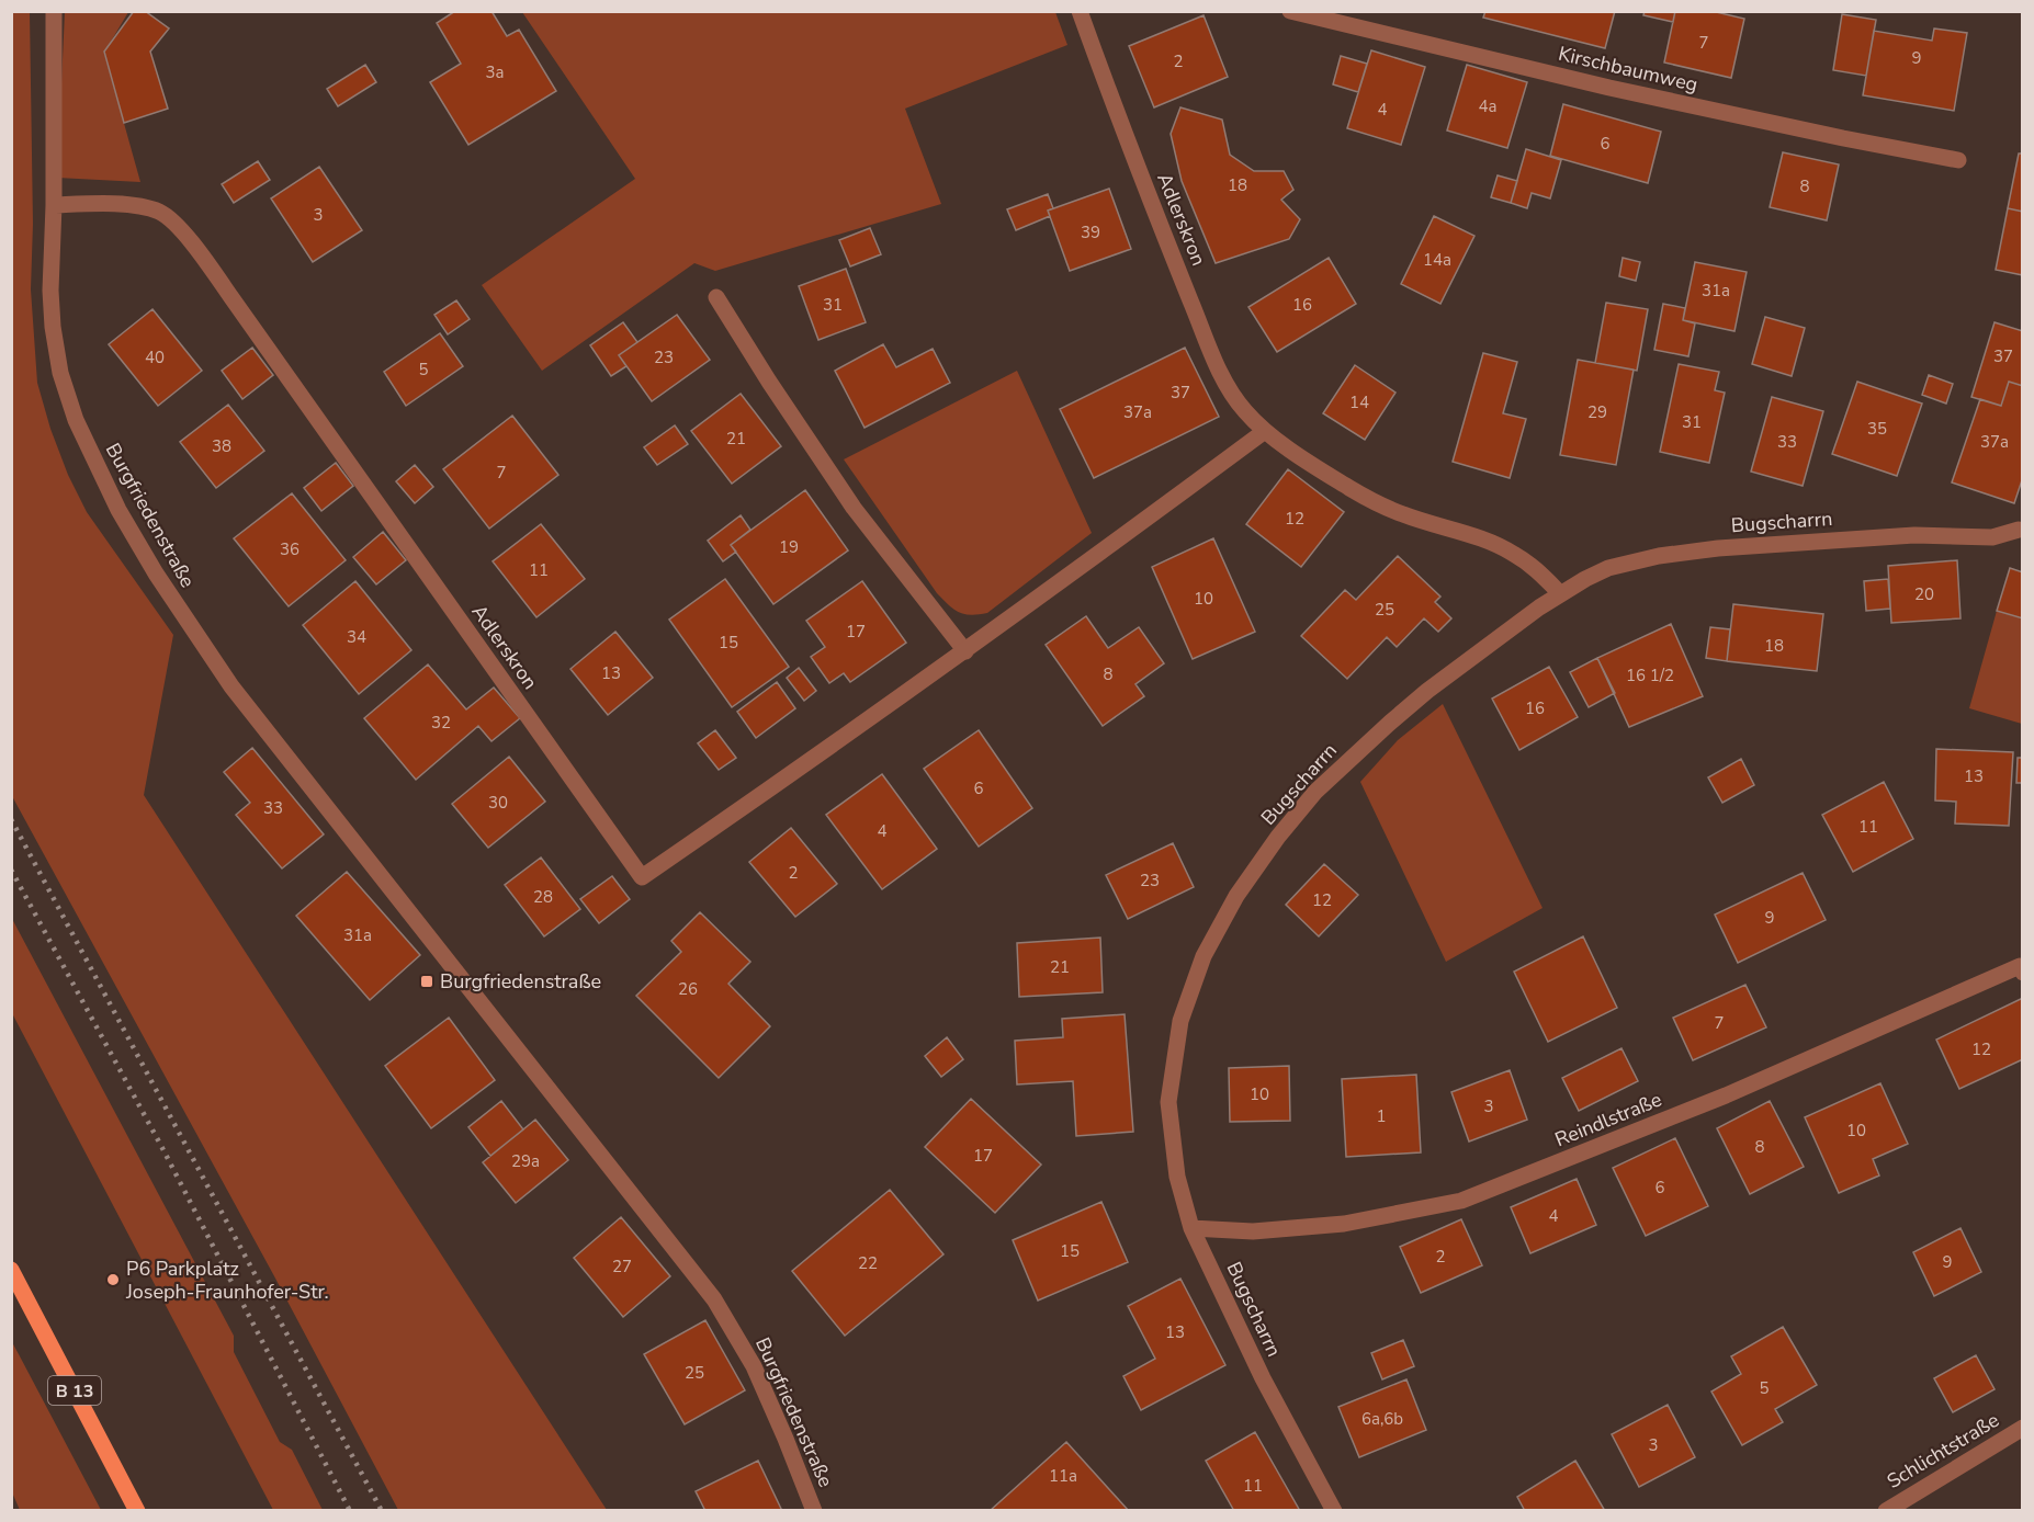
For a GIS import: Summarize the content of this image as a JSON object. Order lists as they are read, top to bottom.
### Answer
{
  "streets": {
    "main road": ["B 13"],
    "street": [
      "Kirschbaumweg",
      "Adlerskron",
      "Burgfriedenstraße",
      "Bugscharrn",
      "Reindlstraße",
      "Schlichtstraße"
    ]
  },
  "crossings": [
    ["Adlerskron", "Burgfriedenstraße"],
    ["Adlerskron", "Bugscharrn"],
    ["Bugscharrn", "Reindlstraße"]
  ],
  "places": {
    "transit": ["Burgfriedenstraße"],
    "other": ["P6 Parkplatz Joseph-Fraunhofer-Str."]
  },
  "house_numbers": [
    "7",
    "9",
    "2",
    "3a",
    "4a",
    "4",
    "6",
    "18",
    "8",
    "3",
    "39",
    "14a",
    "31a",
    "31",
    "16",
    "37",
    "40",
    "23",
    "5",
    "37",
    "14",
    "37a",
    "29",
    "31",
    "35",
    "21",
    "33",
    "37a",
    "38",
    "7",
    "12",
    "19",
    "36",
    "11",
    "20",
    "10",
    "25",
    "17",
    "34",
    "15",
    "18",
    "13",
    "8",
    "16 1/2",
    "16",
    "32",
    "13",
    "6",
    "30",
    "33",
    "11",
    "4",
    "2",
    "23",
    "28",
    "12",
    "9",
    "31a",
    "21",
    "26",
    "7",
    "12",
    "10",
    "3",
    "1",
    "10",
    "8",
    "17",
    "29a",
    "6",
    "4",
    "15",
    "2",
    "9",
    "22",
    "27",
    "13",
    "25",
    "5",
    "6a,6b",
    "3",
    "11a",
    "11"
  ]
}
